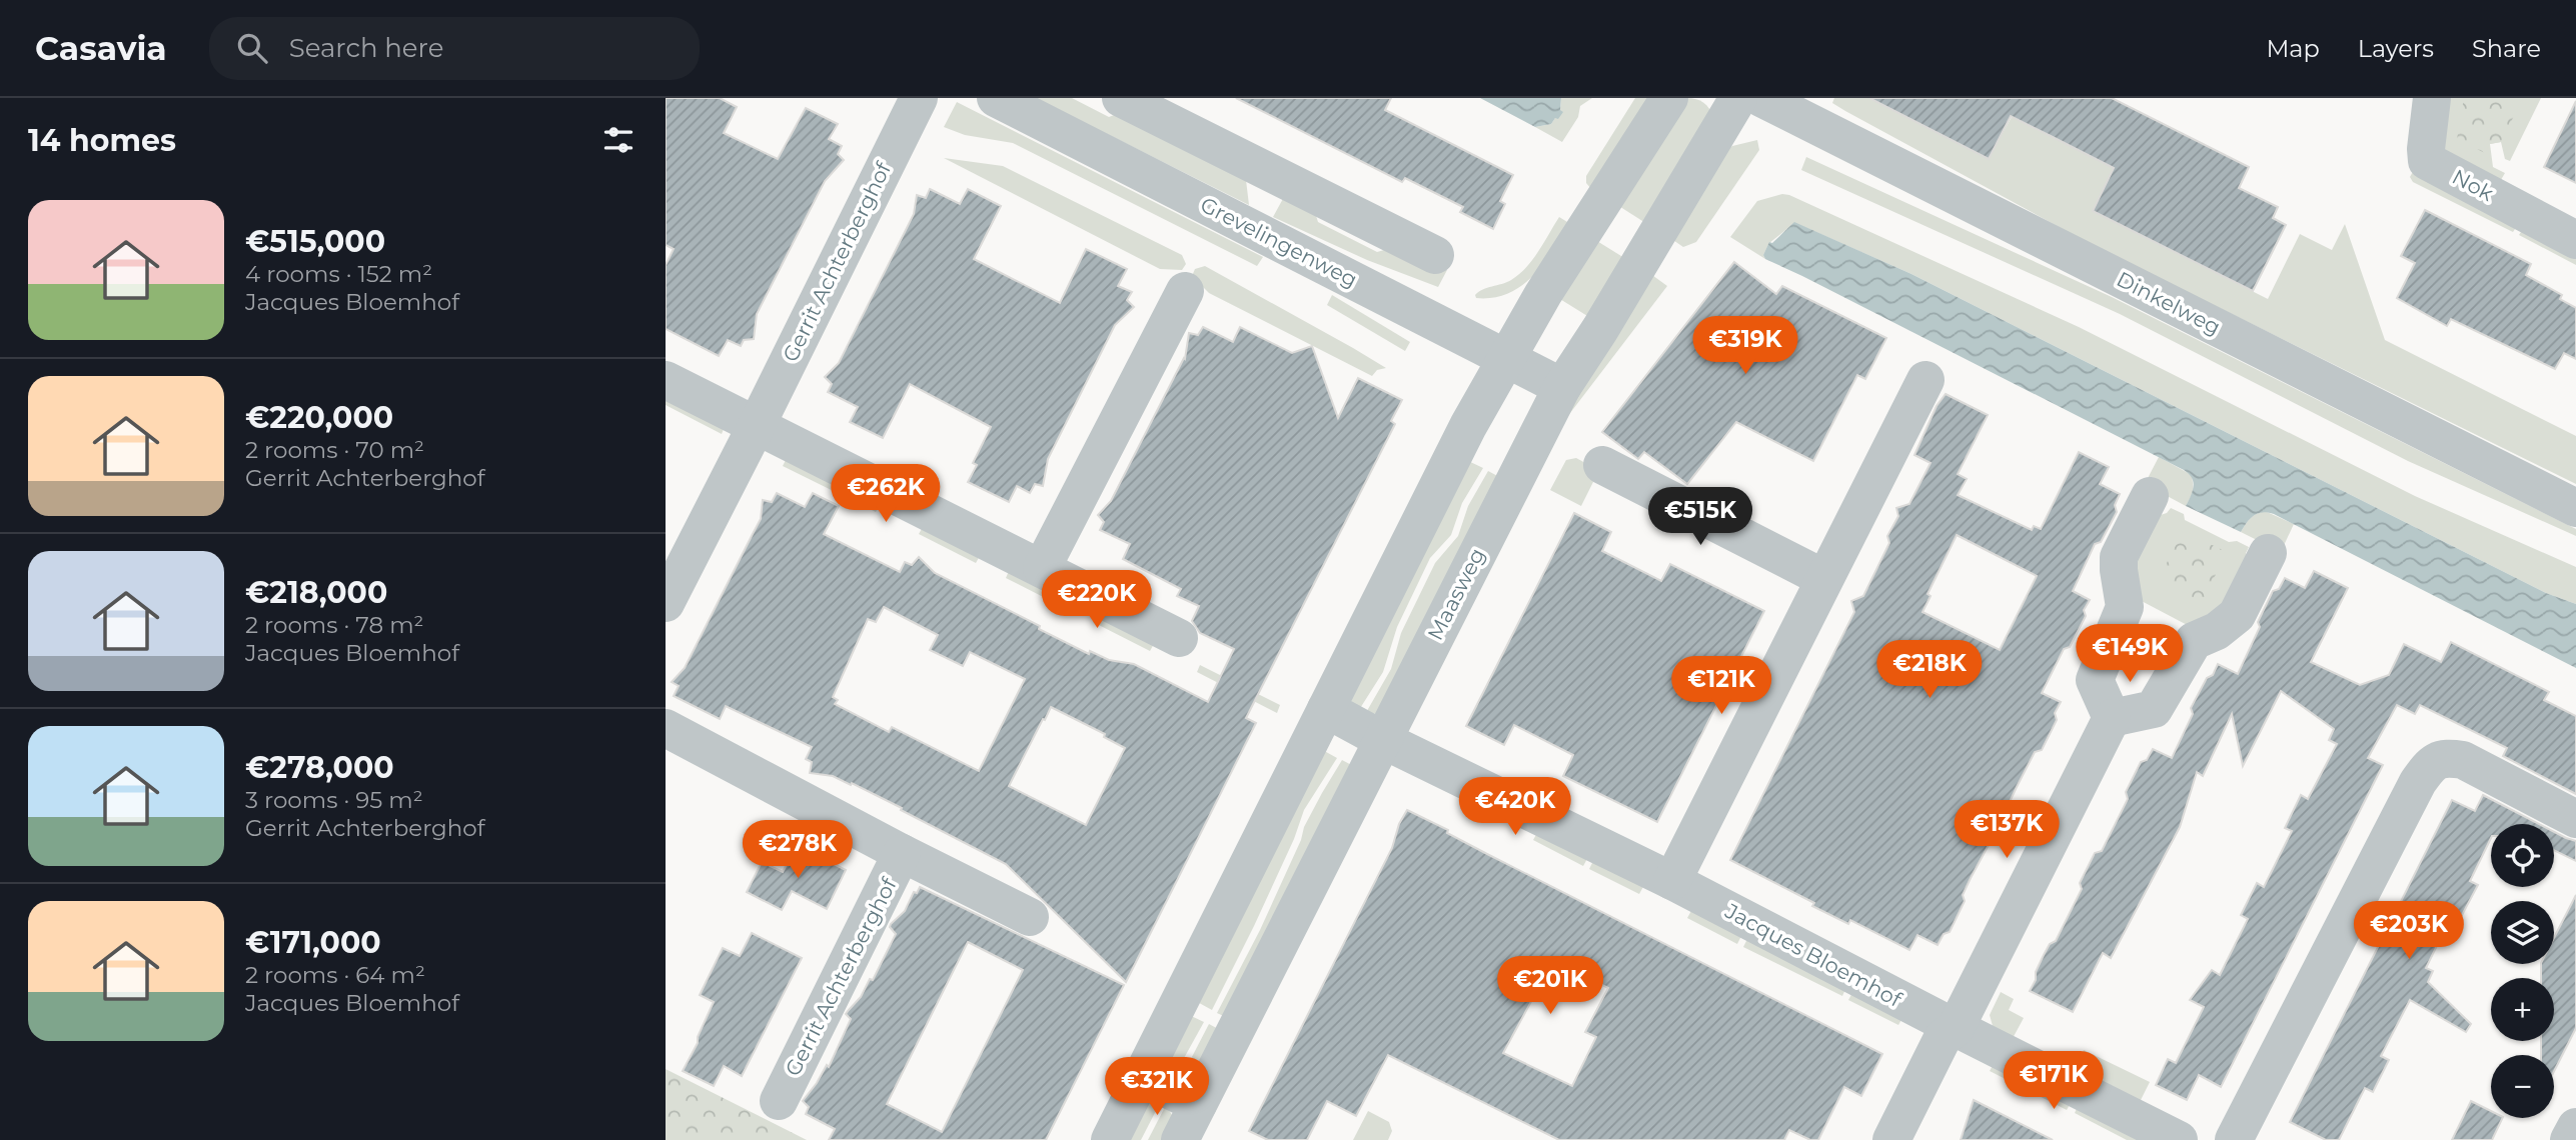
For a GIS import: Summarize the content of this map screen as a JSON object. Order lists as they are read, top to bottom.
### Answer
{
  "streets": {
    "street": [
      "Nok",
      "Grevelingenweg",
      "Gerrit Achterberghof",
      "Dinkelweg",
      "Maasweg",
      "Jacques Bloemhof"
    ]
  },
  "crossings": [
    ["Grevelingenweg", "Maasweg"],
    ["Maasweg", "Jacques Bloemhof"]
  ],
  "page": {
    "header": "Casavia",
    "search": "Search here",
    "nav": ["Map", "Layers", "Share"],
    "heading": "14 homes",
    "list": [
      {
        "name": "€515,000",
        "note": "4 rooms · 152 m² · Jacques Bloemhof"
      },
      {
        "name": "€220,000",
        "note": "2 rooms · 70 m² · Gerrit Achterberghof"
      },
      {
        "name": "€218,000",
        "note": "2 rooms · 78 m² · Jacques Bloemhof"
      },
      {
        "name": "€278,000",
        "note": "3 rooms · 95 m² · Gerrit Achterberghof"
      },
      {
        "name": "€171,000",
        "note": "2 rooms · 64 m² · Jacques Bloemhof"
      }
    ],
    "price": [
      "€319K",
      "€262K",
      "€515K",
      "€220K",
      "€149K",
      "€218K",
      "€121K",
      "€420K",
      "€137K",
      "€278K",
      "€203K",
      "€201K",
      "€171K",
      "€321K"
    ],
    "map_buttons": ["+", "−"]
  }
}
